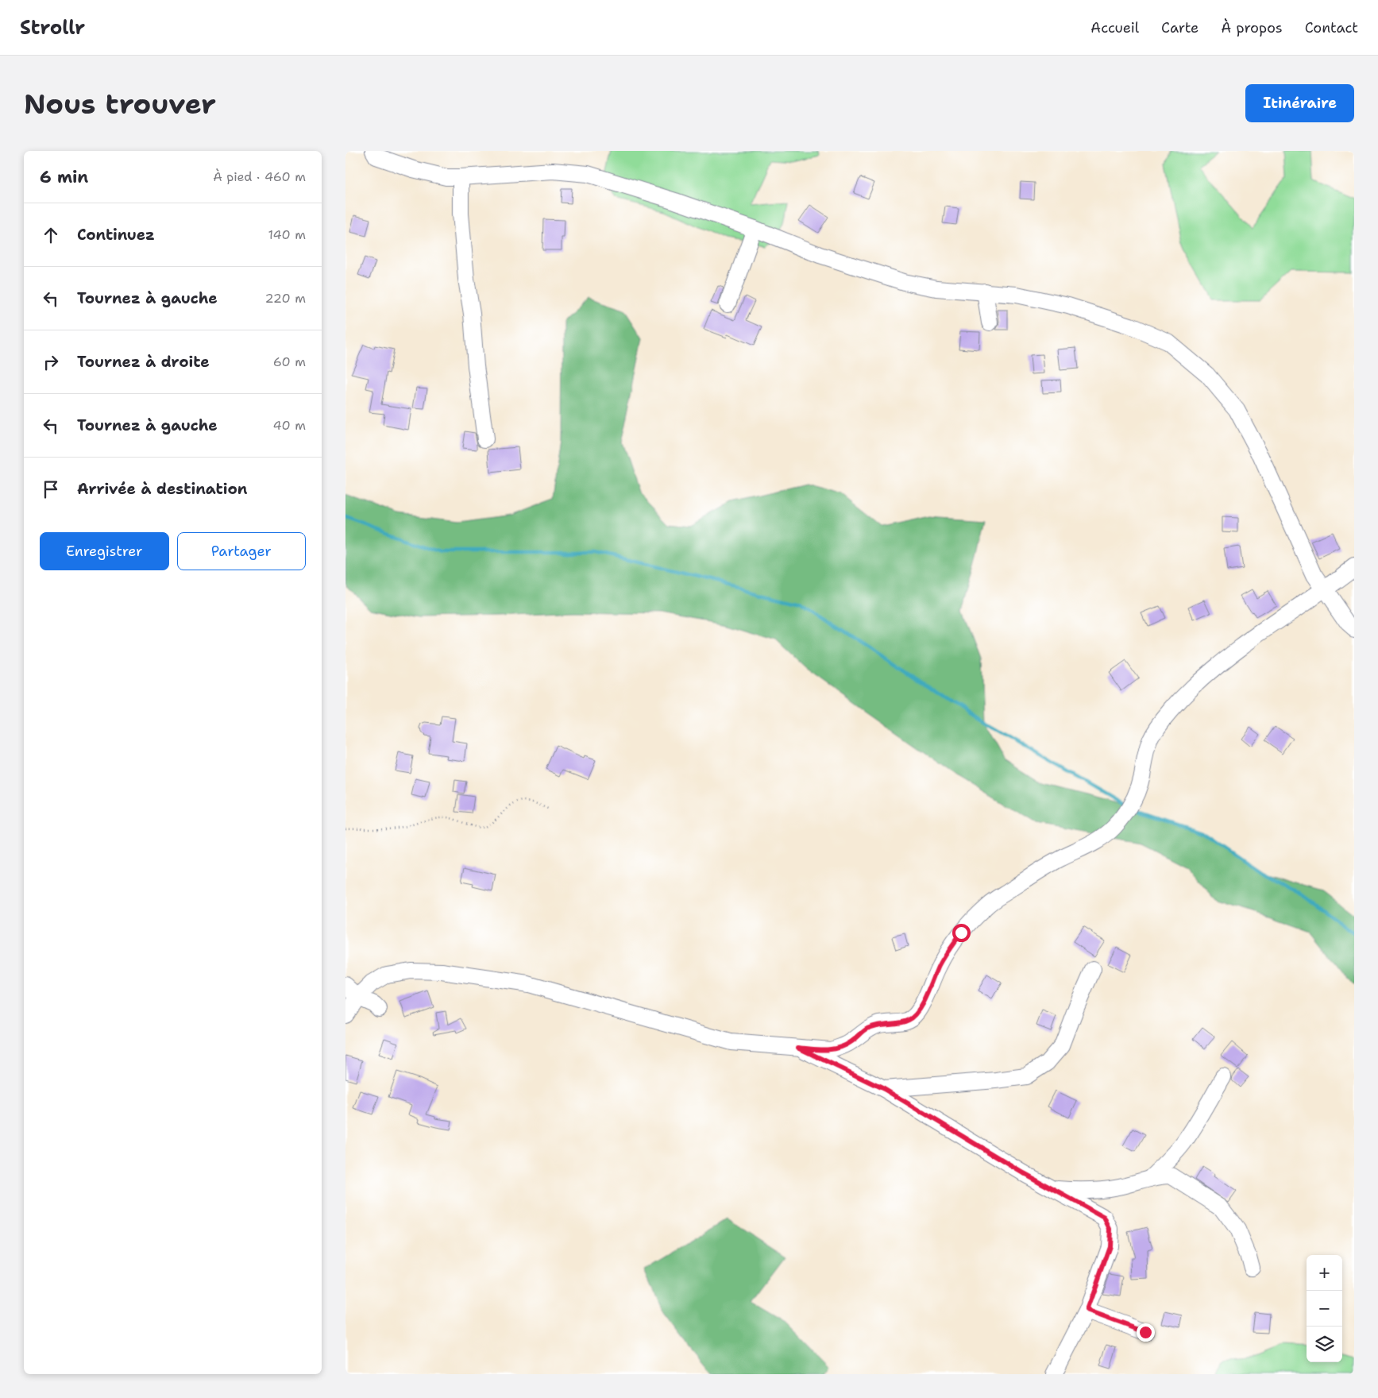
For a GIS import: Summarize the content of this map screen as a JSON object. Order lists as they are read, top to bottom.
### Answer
{
  "page": {
    "header": "Strollr",
    "nav": [
      "Accueil",
      "Carte",
      "À propos",
      "Contact"
    ],
    "buttons": [
      "Itinéraire",
      ["Enregistrer", "Partager"]
    ],
    "title": "Nous trouver",
    "heading": ["6 min", "À pied · 460 m"],
    "list": [
      ["Continuez", "140 m"],
      ["Tournez à gauche", "220 m"],
      ["Tournez à droite", "60 m"],
      ["Tournez à gauche", "40 m"],
      "Arrivée à destination"
    ],
    "map_buttons": ["+", "−"]
  }
}
